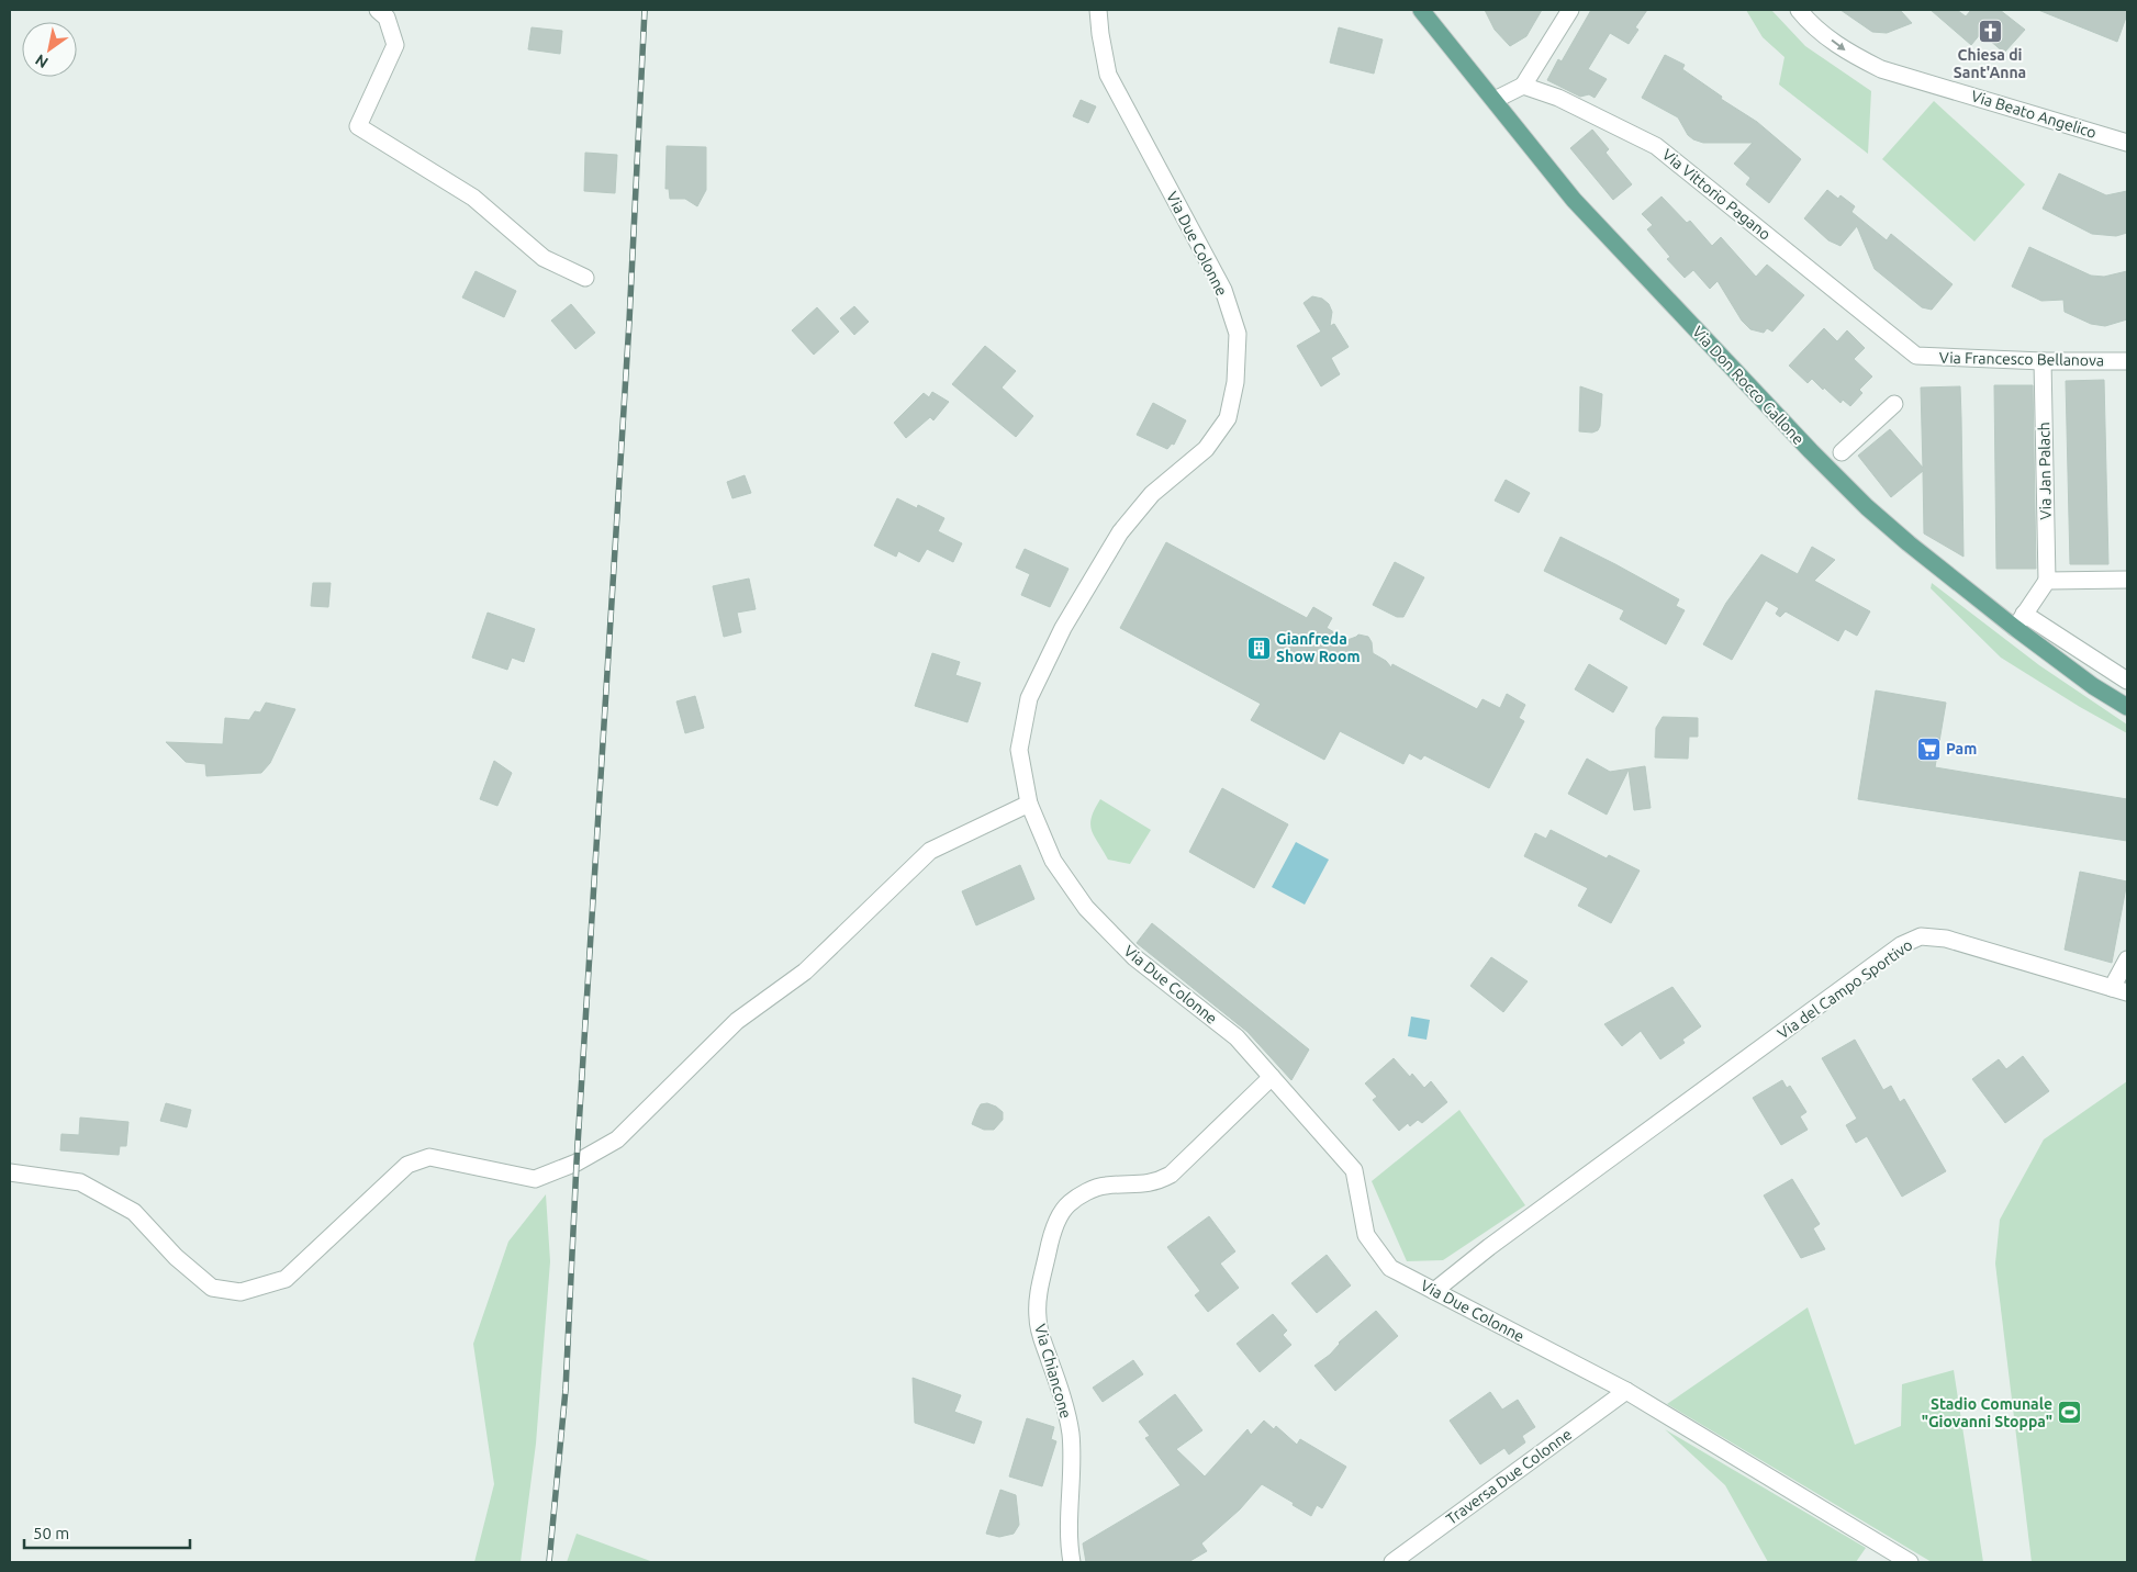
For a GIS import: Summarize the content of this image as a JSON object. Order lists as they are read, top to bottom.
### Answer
{
  "streets": {
    "main road": ["Via Don Rocco Gallone"],
    "street": [
      "Via Beato Angelico",
      "Via Vittorio Pagano",
      "Via Due Colonne",
      "Via Francesco Bellanova",
      "Via Jan Palach",
      "Via del Campo Sportivo",
      "Via Chiancone",
      "Traversa Due Colonne"
    ]
  },
  "crossings": [
    ["Via Vittorio Pagano", "Via Francesco Bellanova"],
    ["Via Due Colonne", "Via del Campo Sportivo"],
    ["Via Due Colonne", "Via Chiancone"],
    ["Via Due Colonne", "Traversa Due Colonne"],
    ["Via Francesco Bellanova", "Via Jan Palach"]
  ],
  "one_way": ["Via Beato Angelico"],
  "places": {
    "church": ["Chiesa di Sant'Anna"],
    "building": ["Gianfreda Show Room"],
    "supermarket": ["Pam"],
    "sports": ["Stadio Comunale \"Giovanni Stoppa\""]
  },
  "scale_bar": "50 m",
  "north": "bottom left"
}
